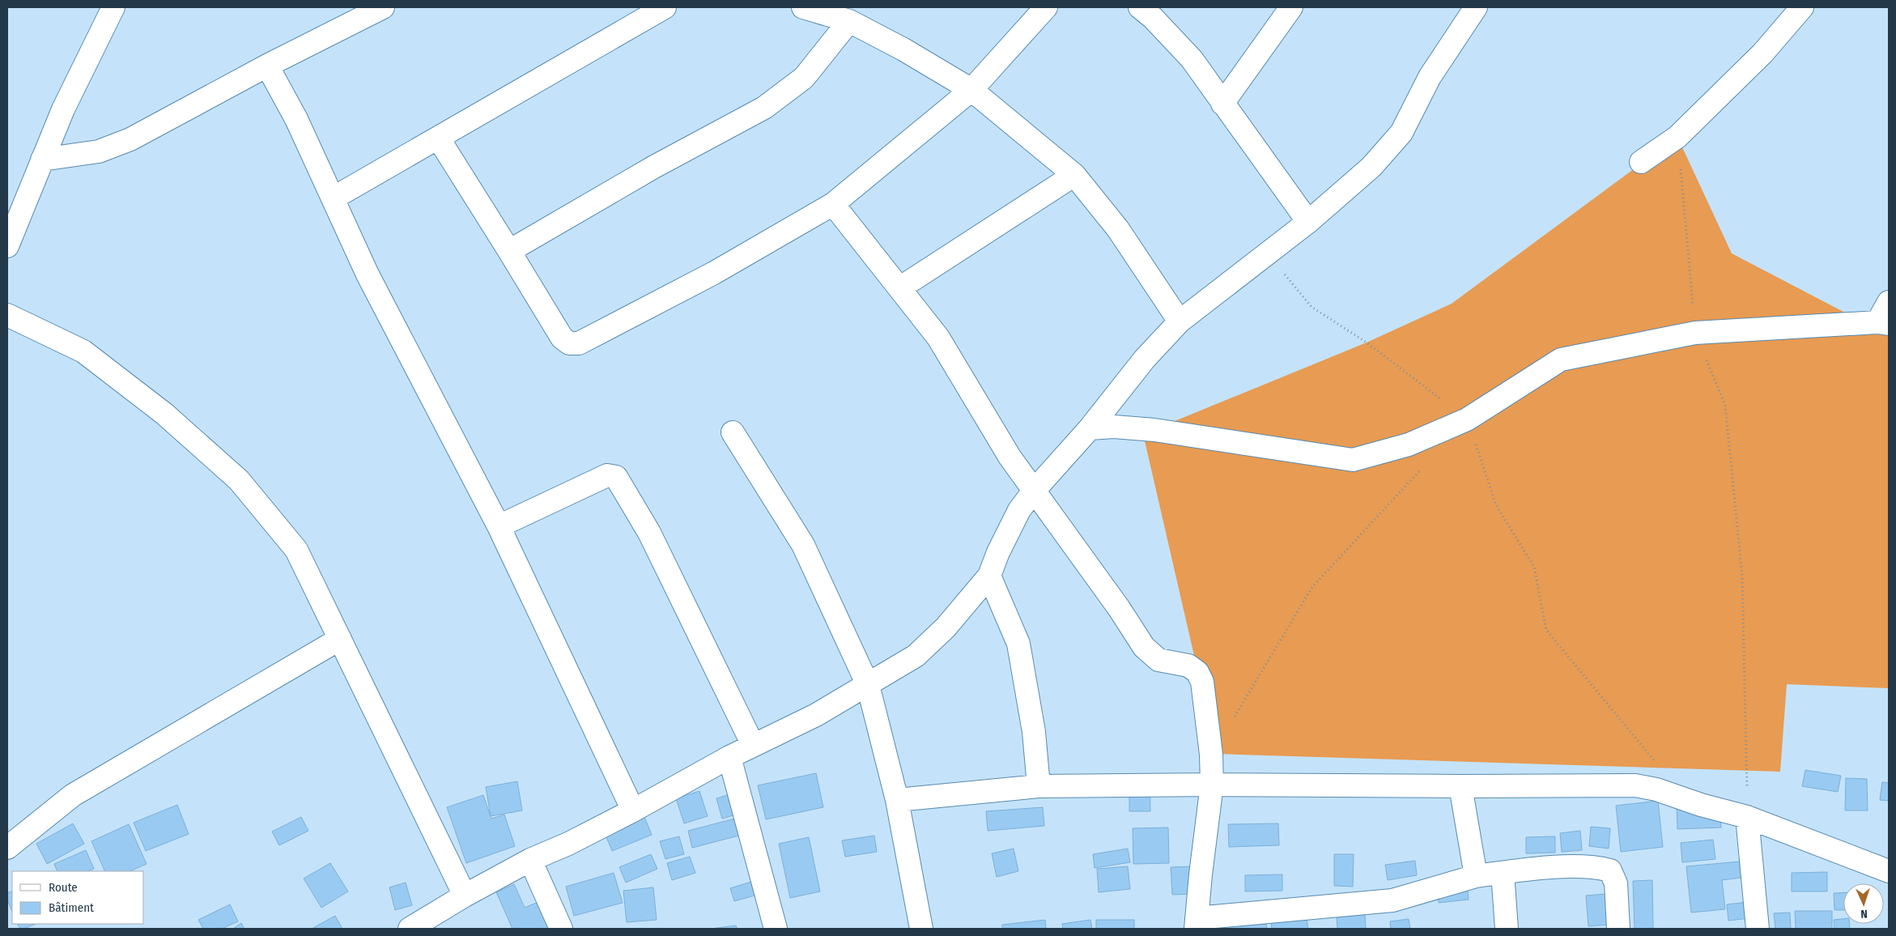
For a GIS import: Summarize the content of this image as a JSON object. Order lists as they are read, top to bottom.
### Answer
{
  "legend": ["Route", "Bâtiment"],
  "north": "bottom"
}
